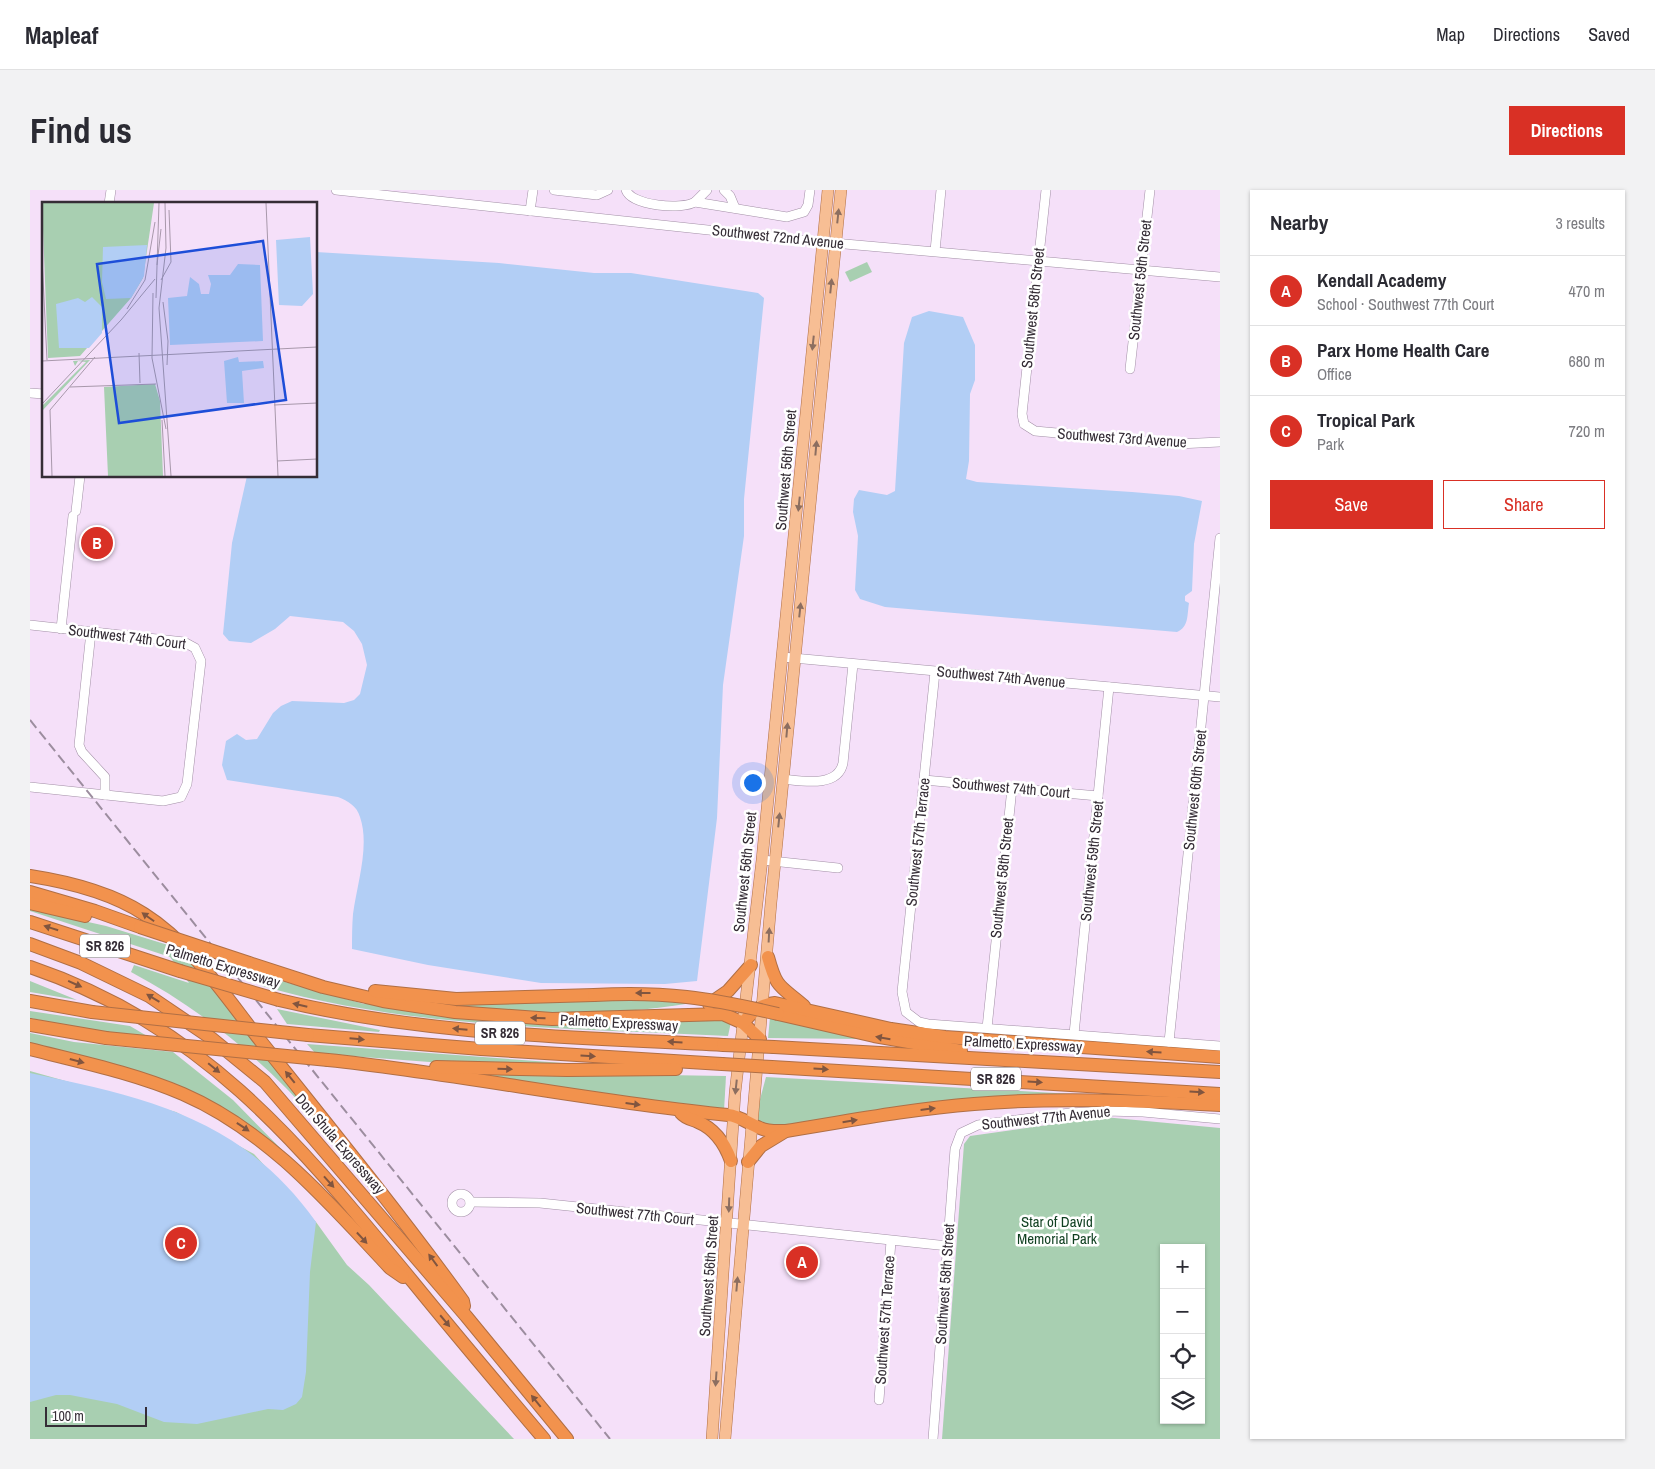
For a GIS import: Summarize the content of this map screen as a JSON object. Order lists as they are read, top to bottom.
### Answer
{
  "streets": {
    "highway": ["SR 826", "Palmetto Expressway", "Don Shula Expressway"],
    "main road": ["Southwest 56th Street"],
    "street": [
      "Southwest 72nd Avenue",
      "Southwest 59th Street",
      "Southwest 58th Street",
      "Southwest 73rd Avenue",
      "Southwest 74th Court",
      "Southwest 74th Avenue",
      "Southwest 60th Street",
      "Southwest 57th Terrace",
      "Southwest 77th Avenue",
      "Southwest 77th Court"
    ]
  },
  "crossings": [
    ["Southwest 72nd Avenue", "Southwest 59th Street"],
    ["Southwest 72nd Avenue", "Southwest 58th Street"],
    ["Southwest 72nd Avenue", "Southwest 56th Street"],
    ["Southwest 59th Street", "Southwest 74th Court"],
    ["Southwest 59th Street", "Southwest 74th Avenue"],
    ["Southwest 58th Street", "Southwest 73rd Avenue"],
    ["Southwest 58th Street", "Southwest 74th Court"],
    ["Southwest 58th Street", "Southwest 57th Terrace"],
    ["Southwest 58th Street", "Southwest 77th Avenue"],
    ["Southwest 58th Street", "Southwest 77th Court"],
    ["Southwest 56th Street", "Southwest 74th Avenue"],
    ["Southwest 56th Street", "Southwest 77th Court"],
    ["Southwest 74th Court", "Southwest 57th Terrace"],
    ["Southwest 74th Avenue", "Southwest 60th Street"],
    ["Southwest 74th Avenue", "Southwest 57th Terrace"],
    ["Southwest 57th Terrace", "Southwest 77th Court"]
  ],
  "parks": ["Star of David Memorial Park"],
  "scale_bar": "100 m",
  "page": {
    "header": "Mapleaf",
    "nav": ["Map", "Directions", "Saved"],
    "buttons": [
      "Directions",
      ["Save", "Share"]
    ],
    "title": "Find us",
    "heading": ["Nearby", "3 results"],
    "list": [
      {
        "mark": "A",
        "name": "Kendall Academy",
        "note": "School · Southwest 77th Court",
        "value": "470 m"
      },
      {
        "mark": "B",
        "name": "Parx Home Health Care",
        "note": "Office",
        "value": "680 m"
      },
      {
        "mark": "C",
        "name": "Tropical Park",
        "note": "Park",
        "value": "720 m"
      }
    ],
    "pins": ["B", "C", "A"],
    "map_buttons": ["+", "−"],
    "scale": "100 m"
  }
}
